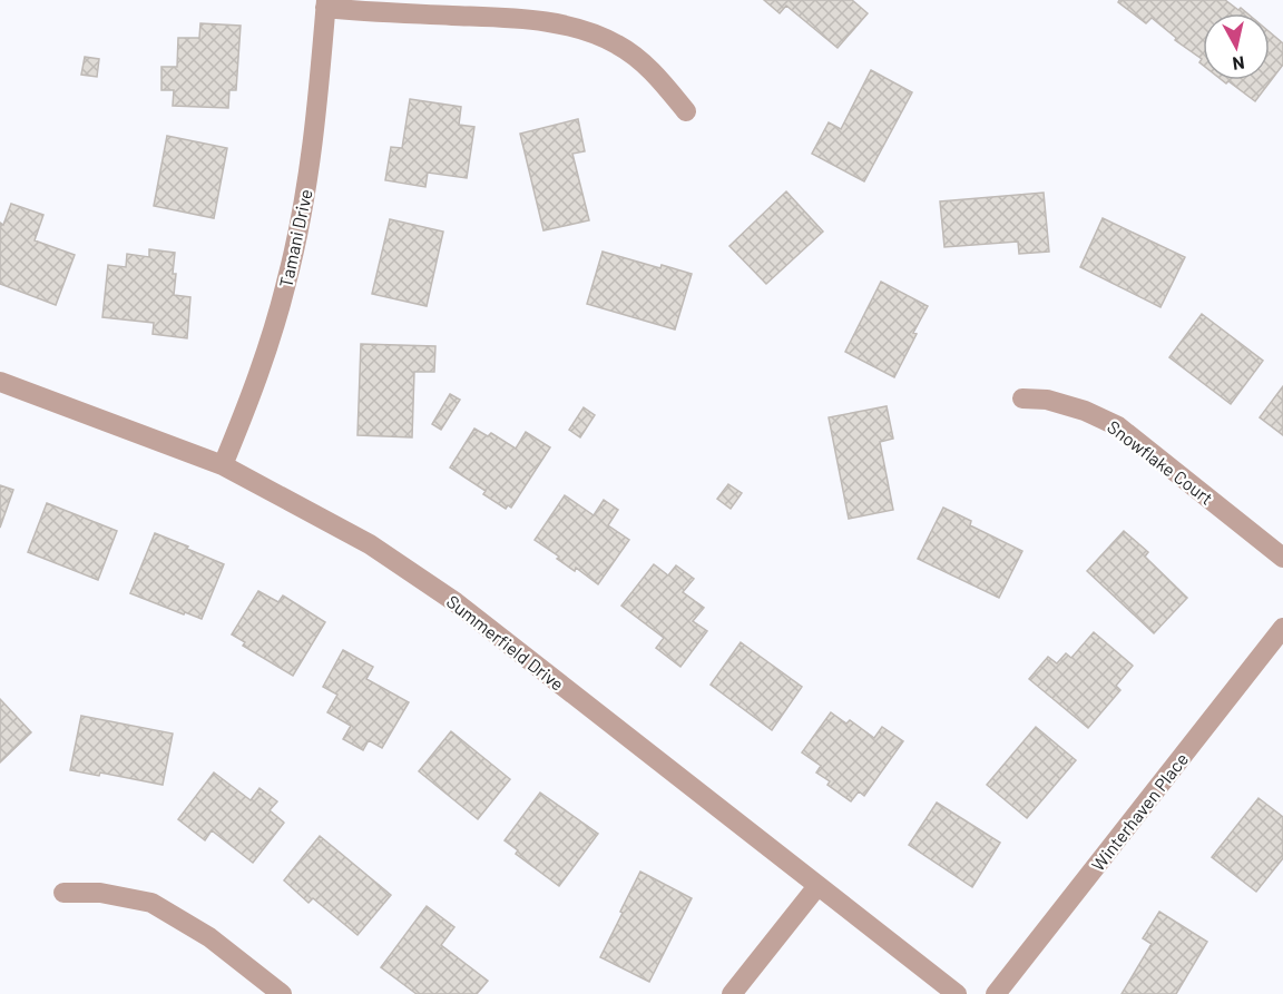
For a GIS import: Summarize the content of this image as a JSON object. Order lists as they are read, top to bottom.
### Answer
{
  "streets": {
    "street": [
      "Tamani Drive",
      "Snowflake Court",
      "Summerfield Drive",
      "Winterhaven Place"
    ]
  },
  "crossings": [
    ["Tamani Drive", "Summerfield Drive"]
  ],
  "north": "bottom"
}
